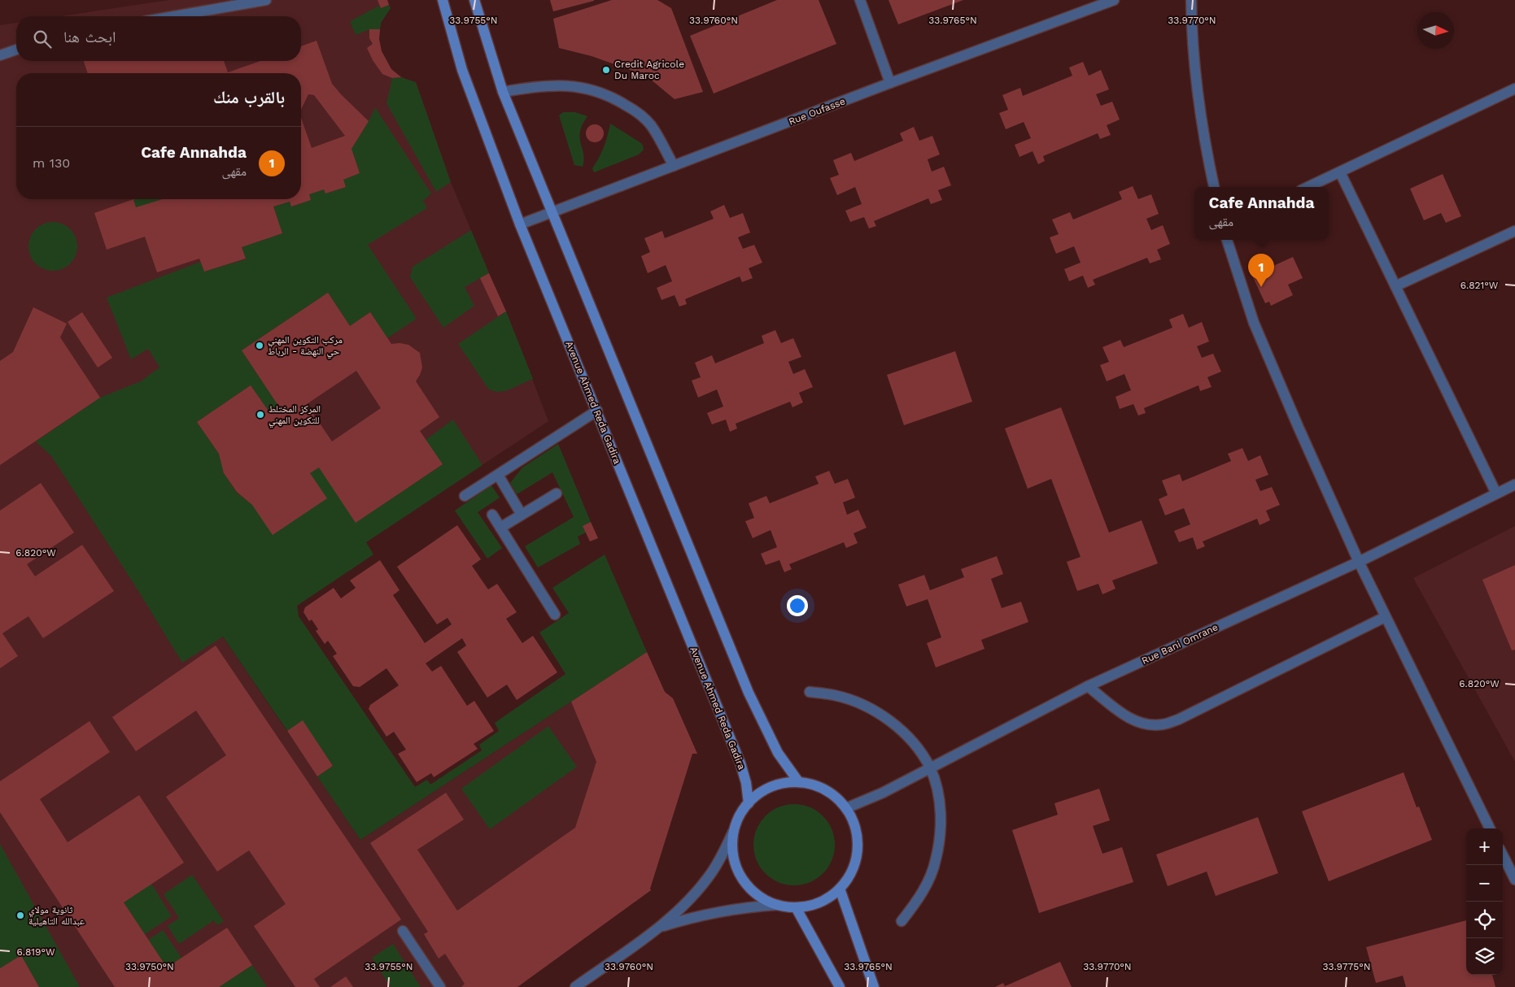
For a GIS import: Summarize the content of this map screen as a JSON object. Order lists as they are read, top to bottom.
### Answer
{
  "streets": {
    "main road": ["Avenue Ahmed Reda Gadira"],
    "street": ["Rue Oufasse", "Rue Bani Omrane"]
  },
  "crossings": [
    ["Rue Oufasse", "Avenue Ahmed Reda Gadira"],
    ["Avenue Ahmed Reda Gadira", "Rue Bani Omrane"]
  ],
  "places": [
    "Credit Agricole Du Maroc",
    "مركب التكوين المهني حي النهضة - الرباط",
    "المركز المختلط للتكوين المهني",
    "ثانوية مولاي عبدالله التاهيلية"
  ],
  "north": "right",
  "page": {
    "search": "ابحث هنا",
    "heading": "بالقرب منك",
    "list": [
      {
        "mark": "1",
        "name": "Cafe Annahda",
        "note": "مقهى",
        "value": "130 m"
      }
    ],
    "popup": ["Cafe Annahda", "مقهى"],
    "pins": "1",
    "map_buttons": ["+", "−"]
  },
  "coordinates": [
    "33.9755°N",
    "33.9760°N",
    "33.9765°N",
    "33.9770°N",
    "6.821°W",
    "6.820°W",
    "6.819°W",
    "33.9750°N",
    "33.9775°N"
  ]
}
